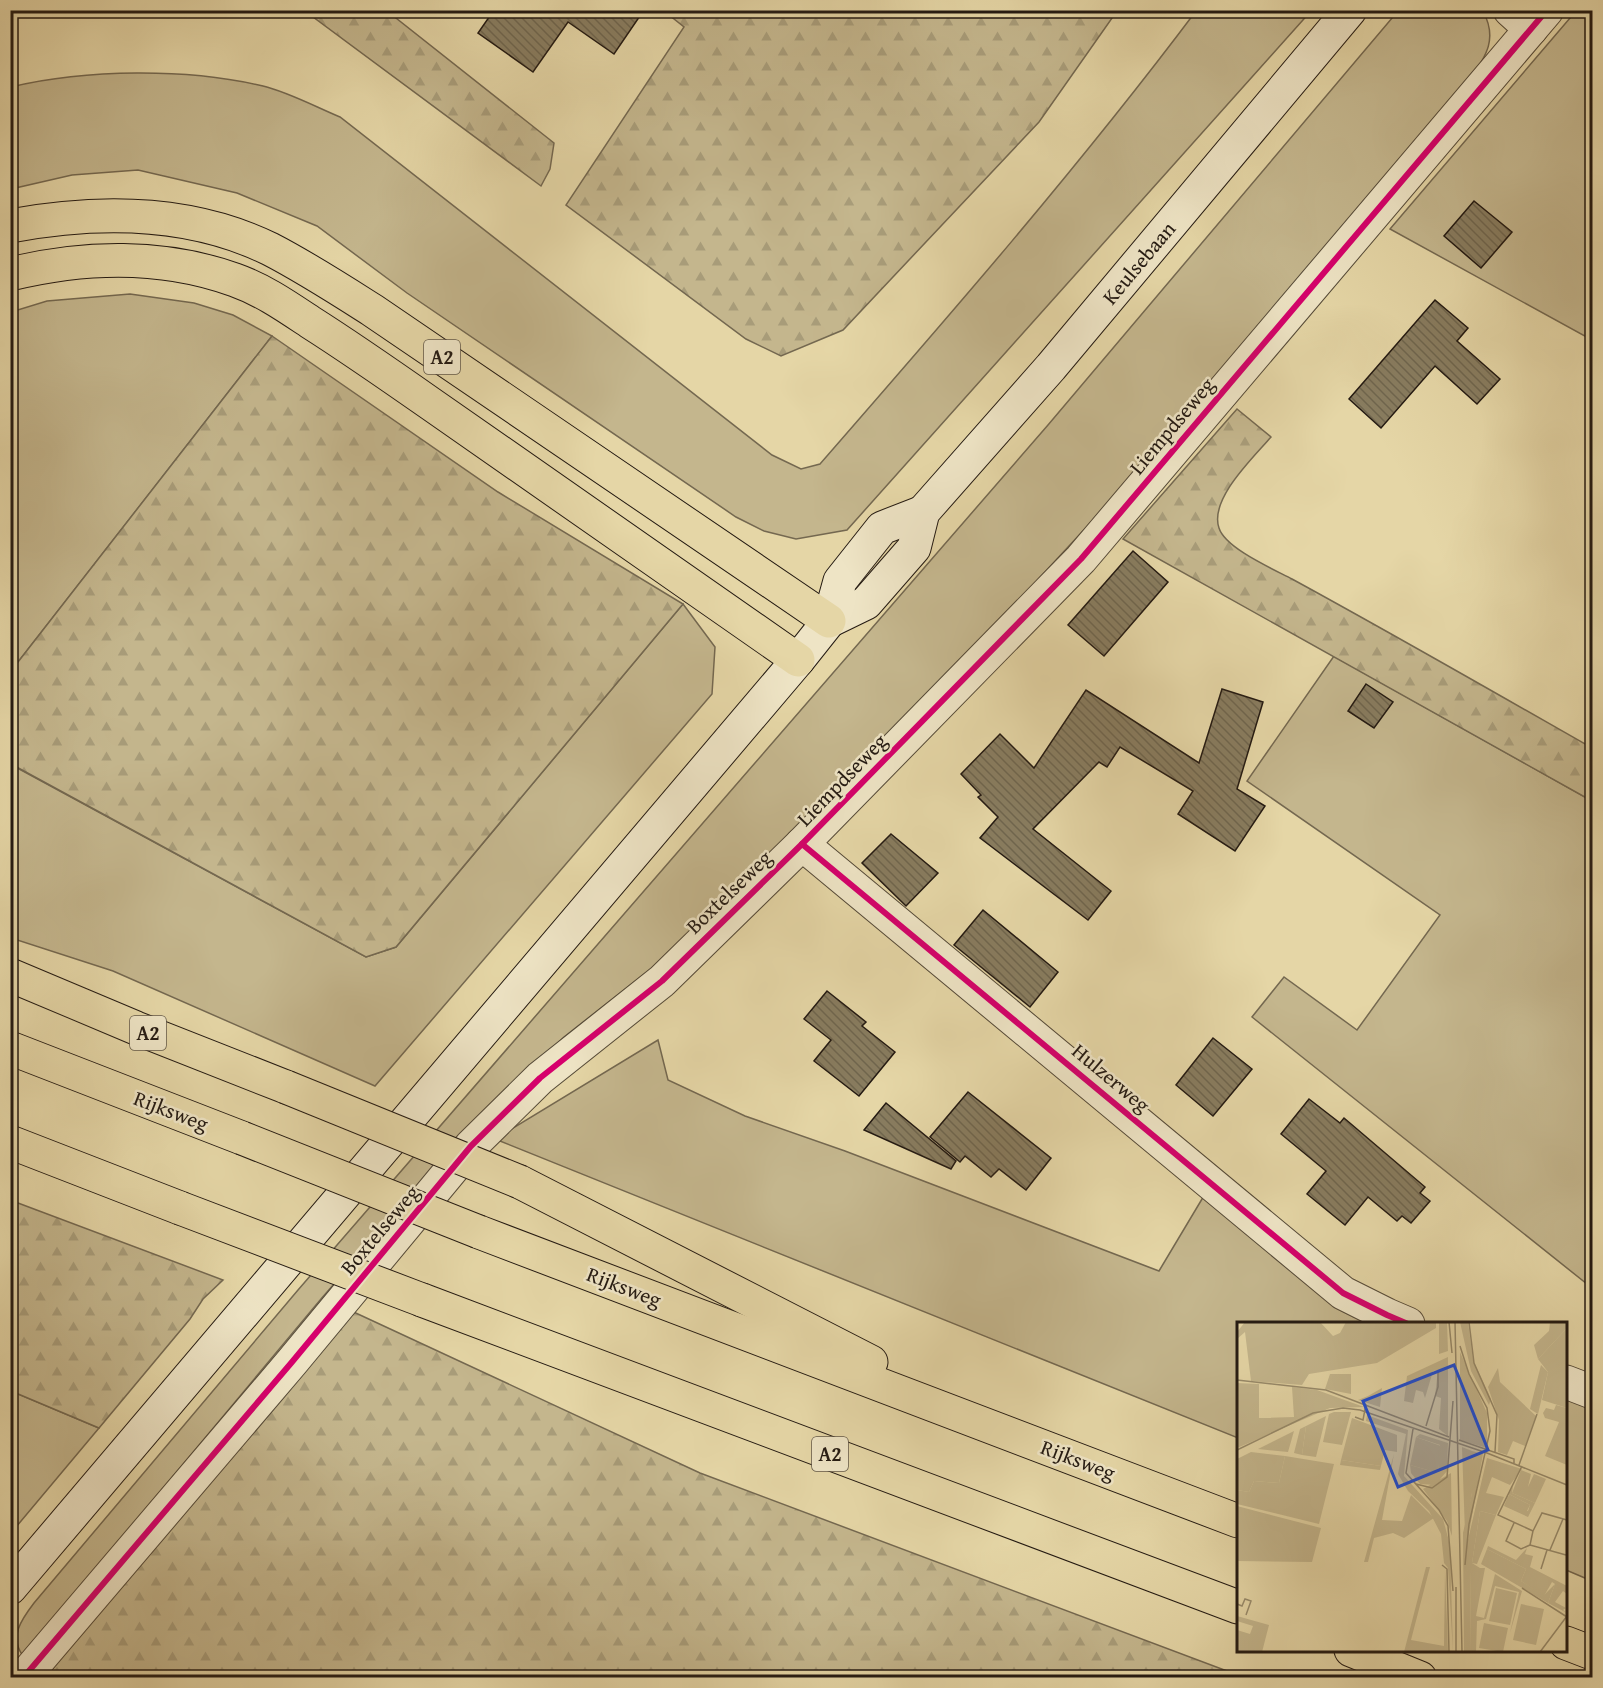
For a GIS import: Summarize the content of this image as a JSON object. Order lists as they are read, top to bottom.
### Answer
{
  "streets": {
    "highway": ["A2", "Rijksweg"],
    "street": [
      "Keulsebaan",
      "Liempdseweg",
      "Boxtelseweg",
      "Hulzerweg"
    ]
  },
  "crossings": [
    ["Keulsebaan", "A2"],
    ["A2", "Rijksweg"],
    ["Liempdseweg", "Boxtelseweg"],
    ["Liempdseweg", "Hulzerweg"],
    ["Boxtelseweg", "Hulzerweg"]
  ]
}
